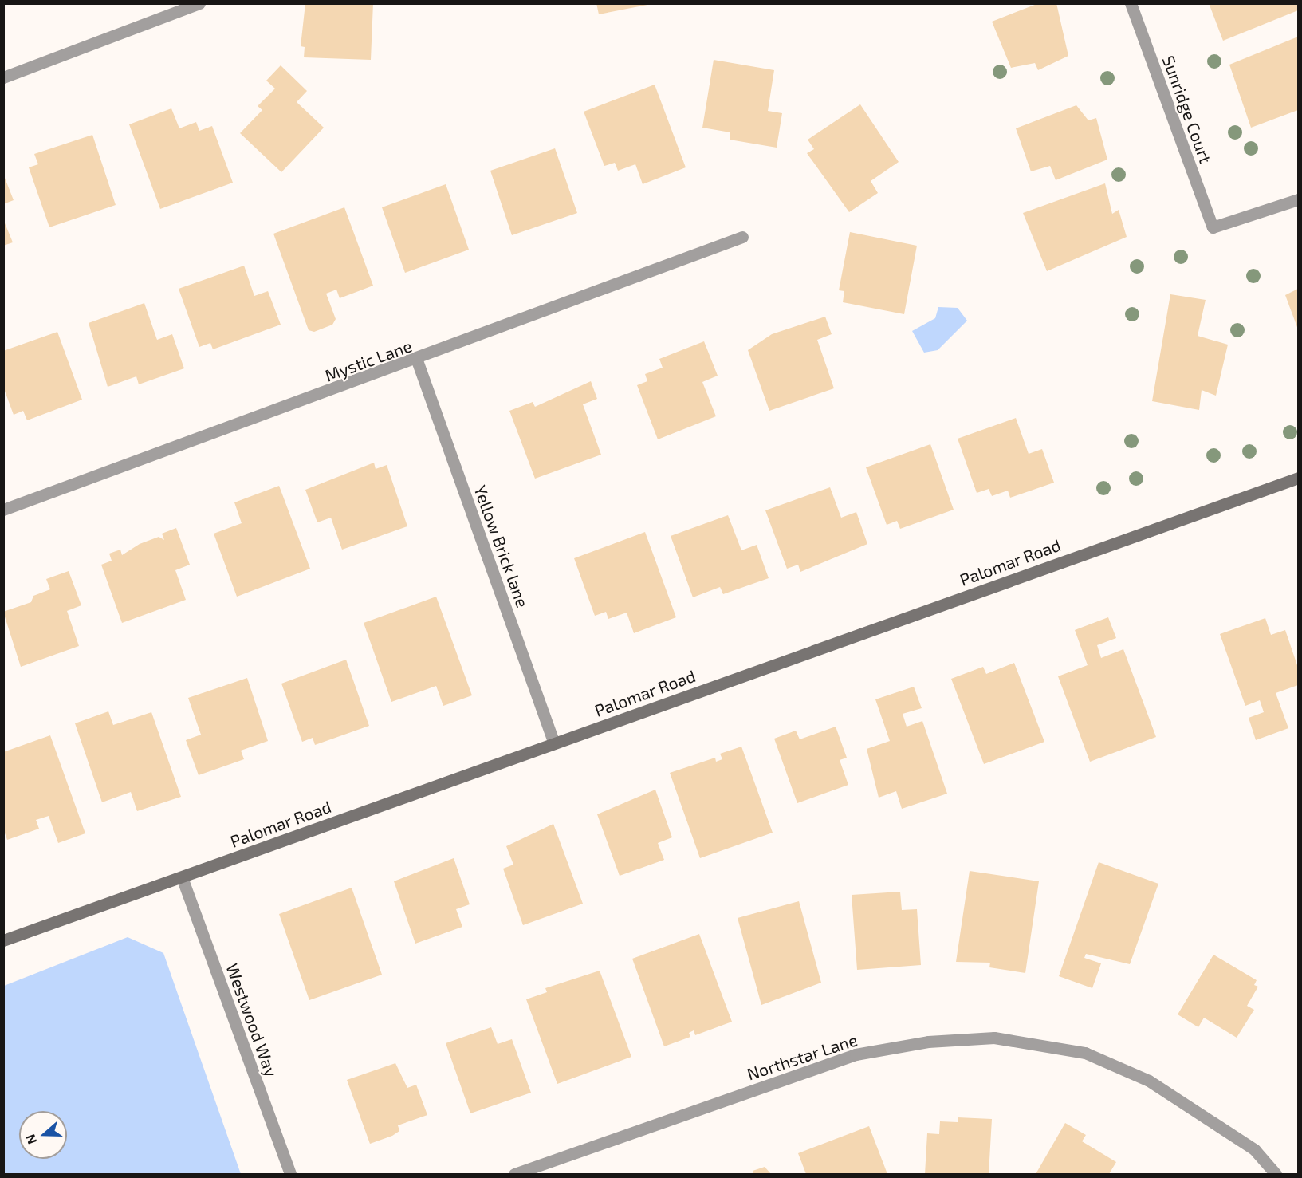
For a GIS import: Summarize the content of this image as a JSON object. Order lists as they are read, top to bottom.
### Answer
{
  "streets": {
    "street": [
      "Sunridge Court",
      "Mystic Lane",
      "Yellow Brick lane",
      "Palomar Road",
      "Westwood Way",
      "Northstar Lane"
    ]
  },
  "crossings": [
    ["Mystic Lane", "Yellow Brick lane"],
    ["Yellow Brick lane", "Palomar Road"],
    ["Palomar Road", "Westwood Way"]
  ],
  "north": "left"
}
